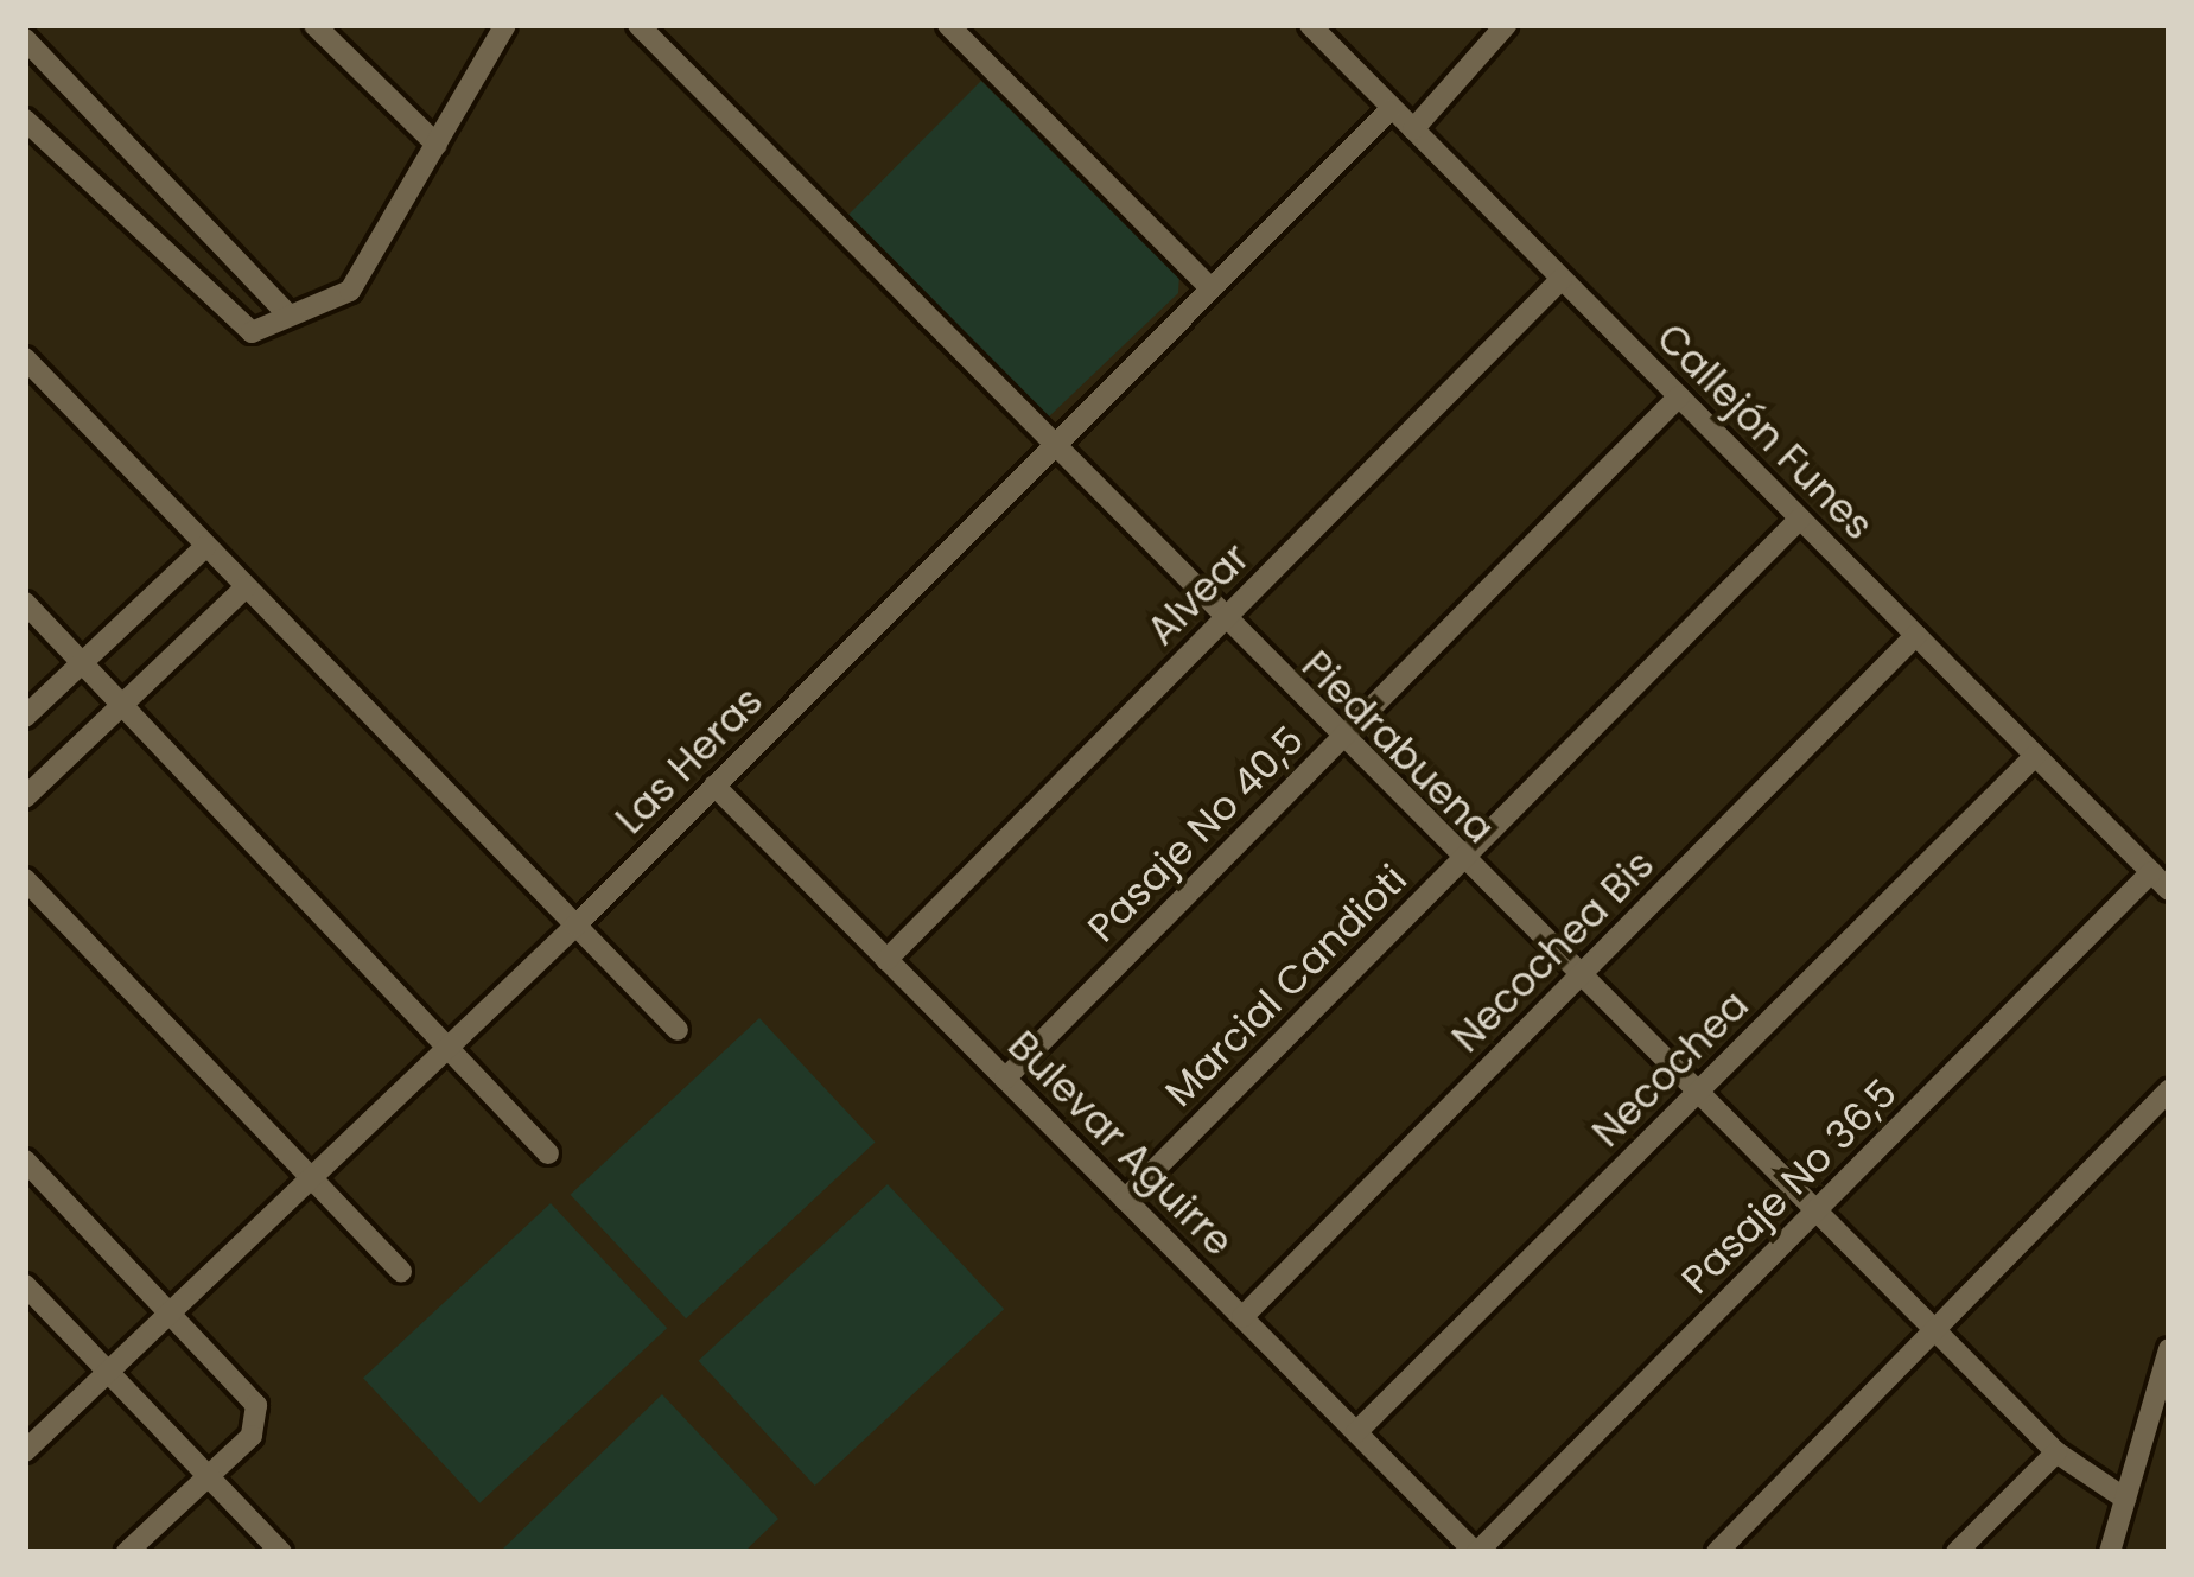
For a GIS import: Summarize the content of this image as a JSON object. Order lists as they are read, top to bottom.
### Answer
{
  "streets": {
    "street": [
      "Callejón Funes",
      "Alvear",
      "Piedrabuena",
      "Las Heras",
      "Pasaje No 40,5",
      "Necochea Bis",
      "Marcial Candioti",
      "Necochea",
      "Bulevar Aguirre",
      "Pasaje No 36,5"
    ]
  },
  "crossings": [
    ["Callejón Funes", "Alvear"],
    ["Callejón Funes", "Las Heras"],
    ["Callejón Funes", "Pasaje No 40,5"],
    ["Callejón Funes", "Necochea Bis"],
    ["Callejón Funes", "Marcial Candioti"],
    ["Callejón Funes", "Necochea"],
    ["Callejón Funes", "Pasaje No 36,5"],
    ["Alvear", "Piedrabuena"],
    ["Alvear", "Bulevar Aguirre"],
    ["Piedrabuena", "Las Heras"],
    ["Piedrabuena", "Pasaje No 40,5"],
    ["Piedrabuena", "Necochea Bis"],
    ["Piedrabuena", "Marcial Candioti"],
    ["Piedrabuena", "Necochea"],
    ["Piedrabuena", "Pasaje No 36,5"],
    ["Las Heras", "Bulevar Aguirre"],
    ["Pasaje No 40,5", "Bulevar Aguirre"],
    ["Necochea Bis", "Bulevar Aguirre"],
    ["Marcial Candioti", "Bulevar Aguirre"],
    ["Necochea", "Bulevar Aguirre"],
    ["Bulevar Aguirre", "Pasaje No 36,5"]
  ]
}
